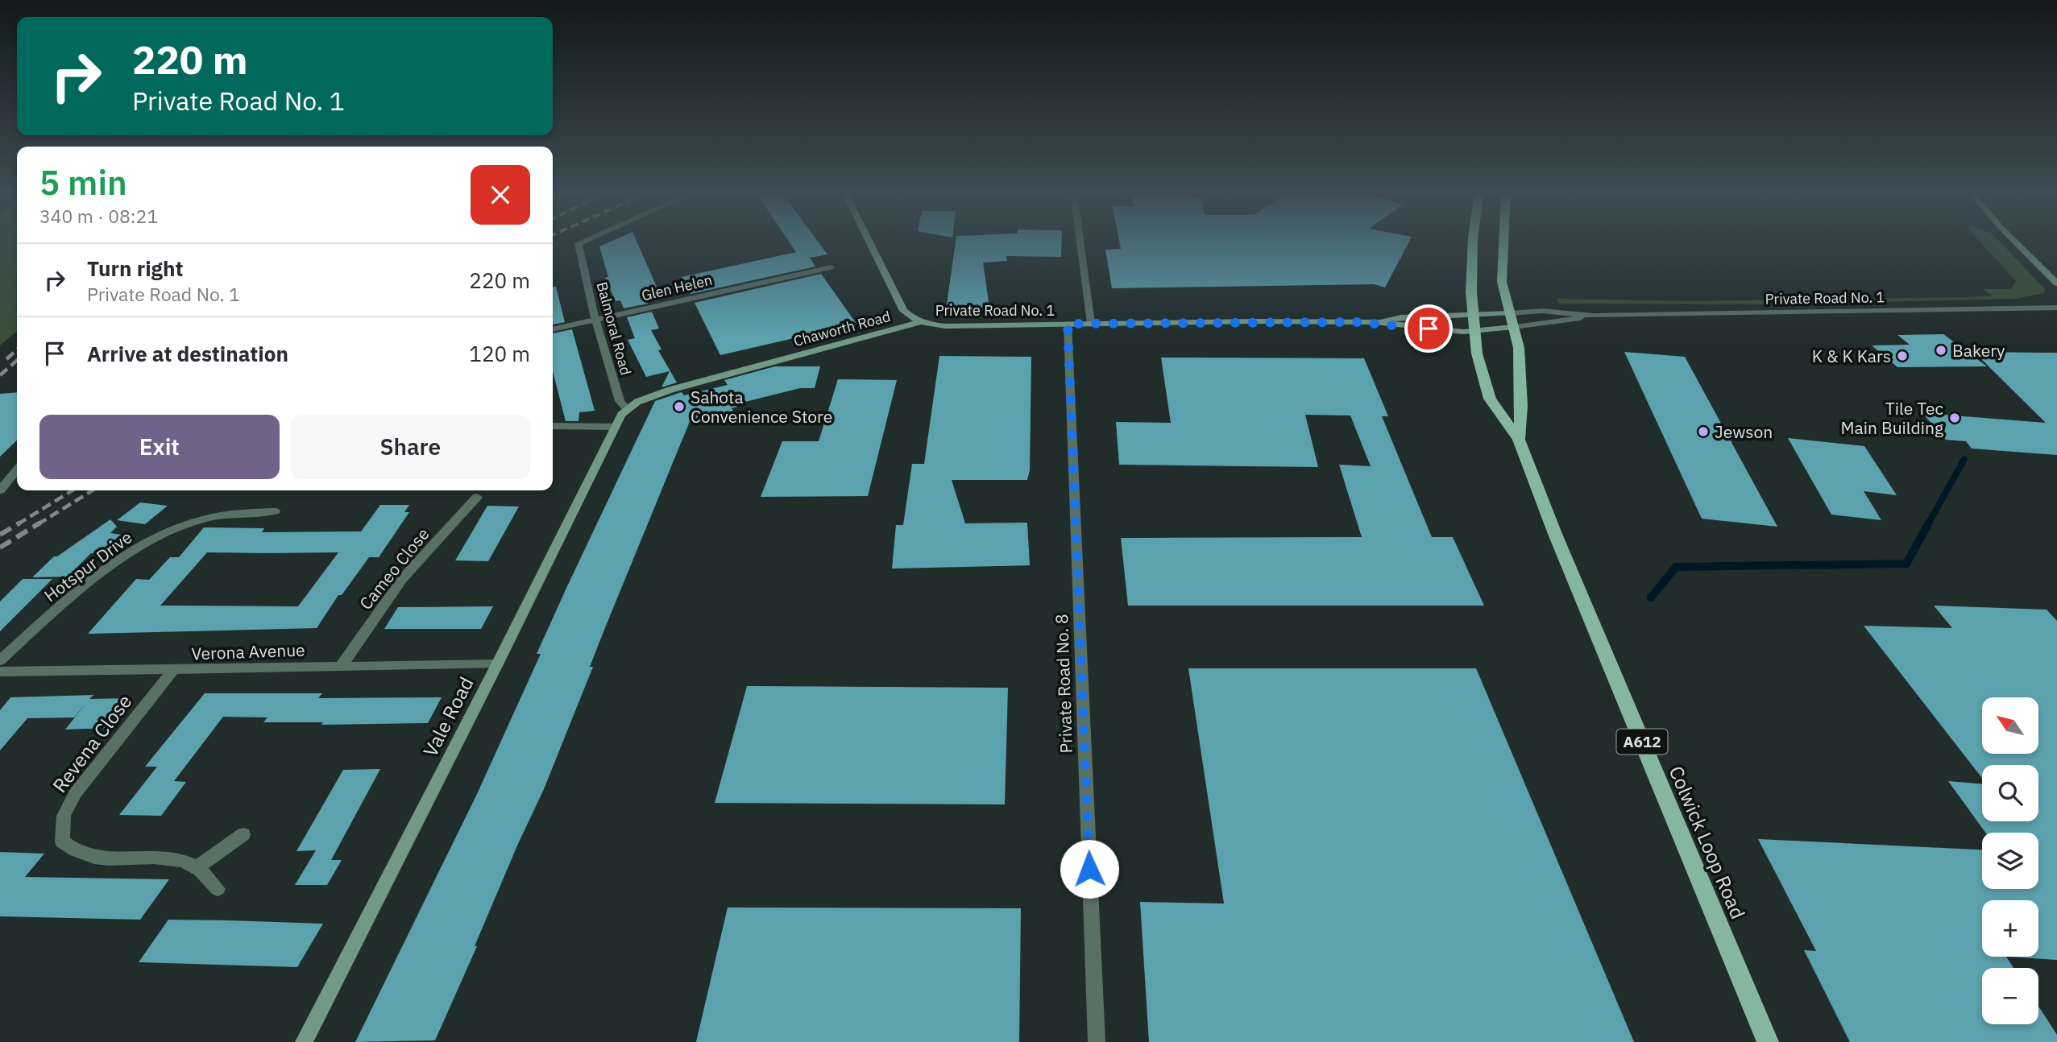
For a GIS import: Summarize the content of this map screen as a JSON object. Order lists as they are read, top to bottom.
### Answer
{
  "streets": {
    "main road": ["A612", "Colwick Loop Road"],
    "street": [
      "Glen Helen",
      "Private Road No. 1",
      "Balmoral Road",
      "Chaworth Road",
      "Hotspur Drive",
      "Cameo Close",
      "Verona Avenue",
      "Private Road No. 8",
      "Vale Road",
      "Revena Close"
    ]
  },
  "crossings": [
    ["Glen Helen", "Balmoral Road"],
    ["Private Road No. 1", "Chaworth Road"],
    ["Private Road No. 1", "Private Road No. 8"],
    ["Private Road No. 1", "Colwick Loop Road"],
    ["Balmoral Road", "Chaworth Road"],
    ["Balmoral Road", "Vale Road"],
    ["Chaworth Road", "Vale Road"],
    ["Cameo Close", "Verona Avenue"],
    ["Verona Avenue", "Vale Road"],
    ["Verona Avenue", "Revena Close"]
  ],
  "places": [
    "Bakery",
    "K & K Kars",
    "Sahota Convenience Store",
    "Tile Tec Main Building",
    "Jewson"
  ],
  "north": "top left",
  "page": {
    "turn": ["220 m", "Private Road No. 1"],
    "heading": ["5 min", "340 m · 08:21"],
    "list": [
      {
        "name": "Turn right",
        "note": "Private Road No. 1",
        "value": "220 m"
      },
      {
        "name": "Arrive at destination",
        "value": "120 m"
      }
    ],
    "buttons": ["Exit", "Share"],
    "map_buttons": ["+", "−"]
  }
}
